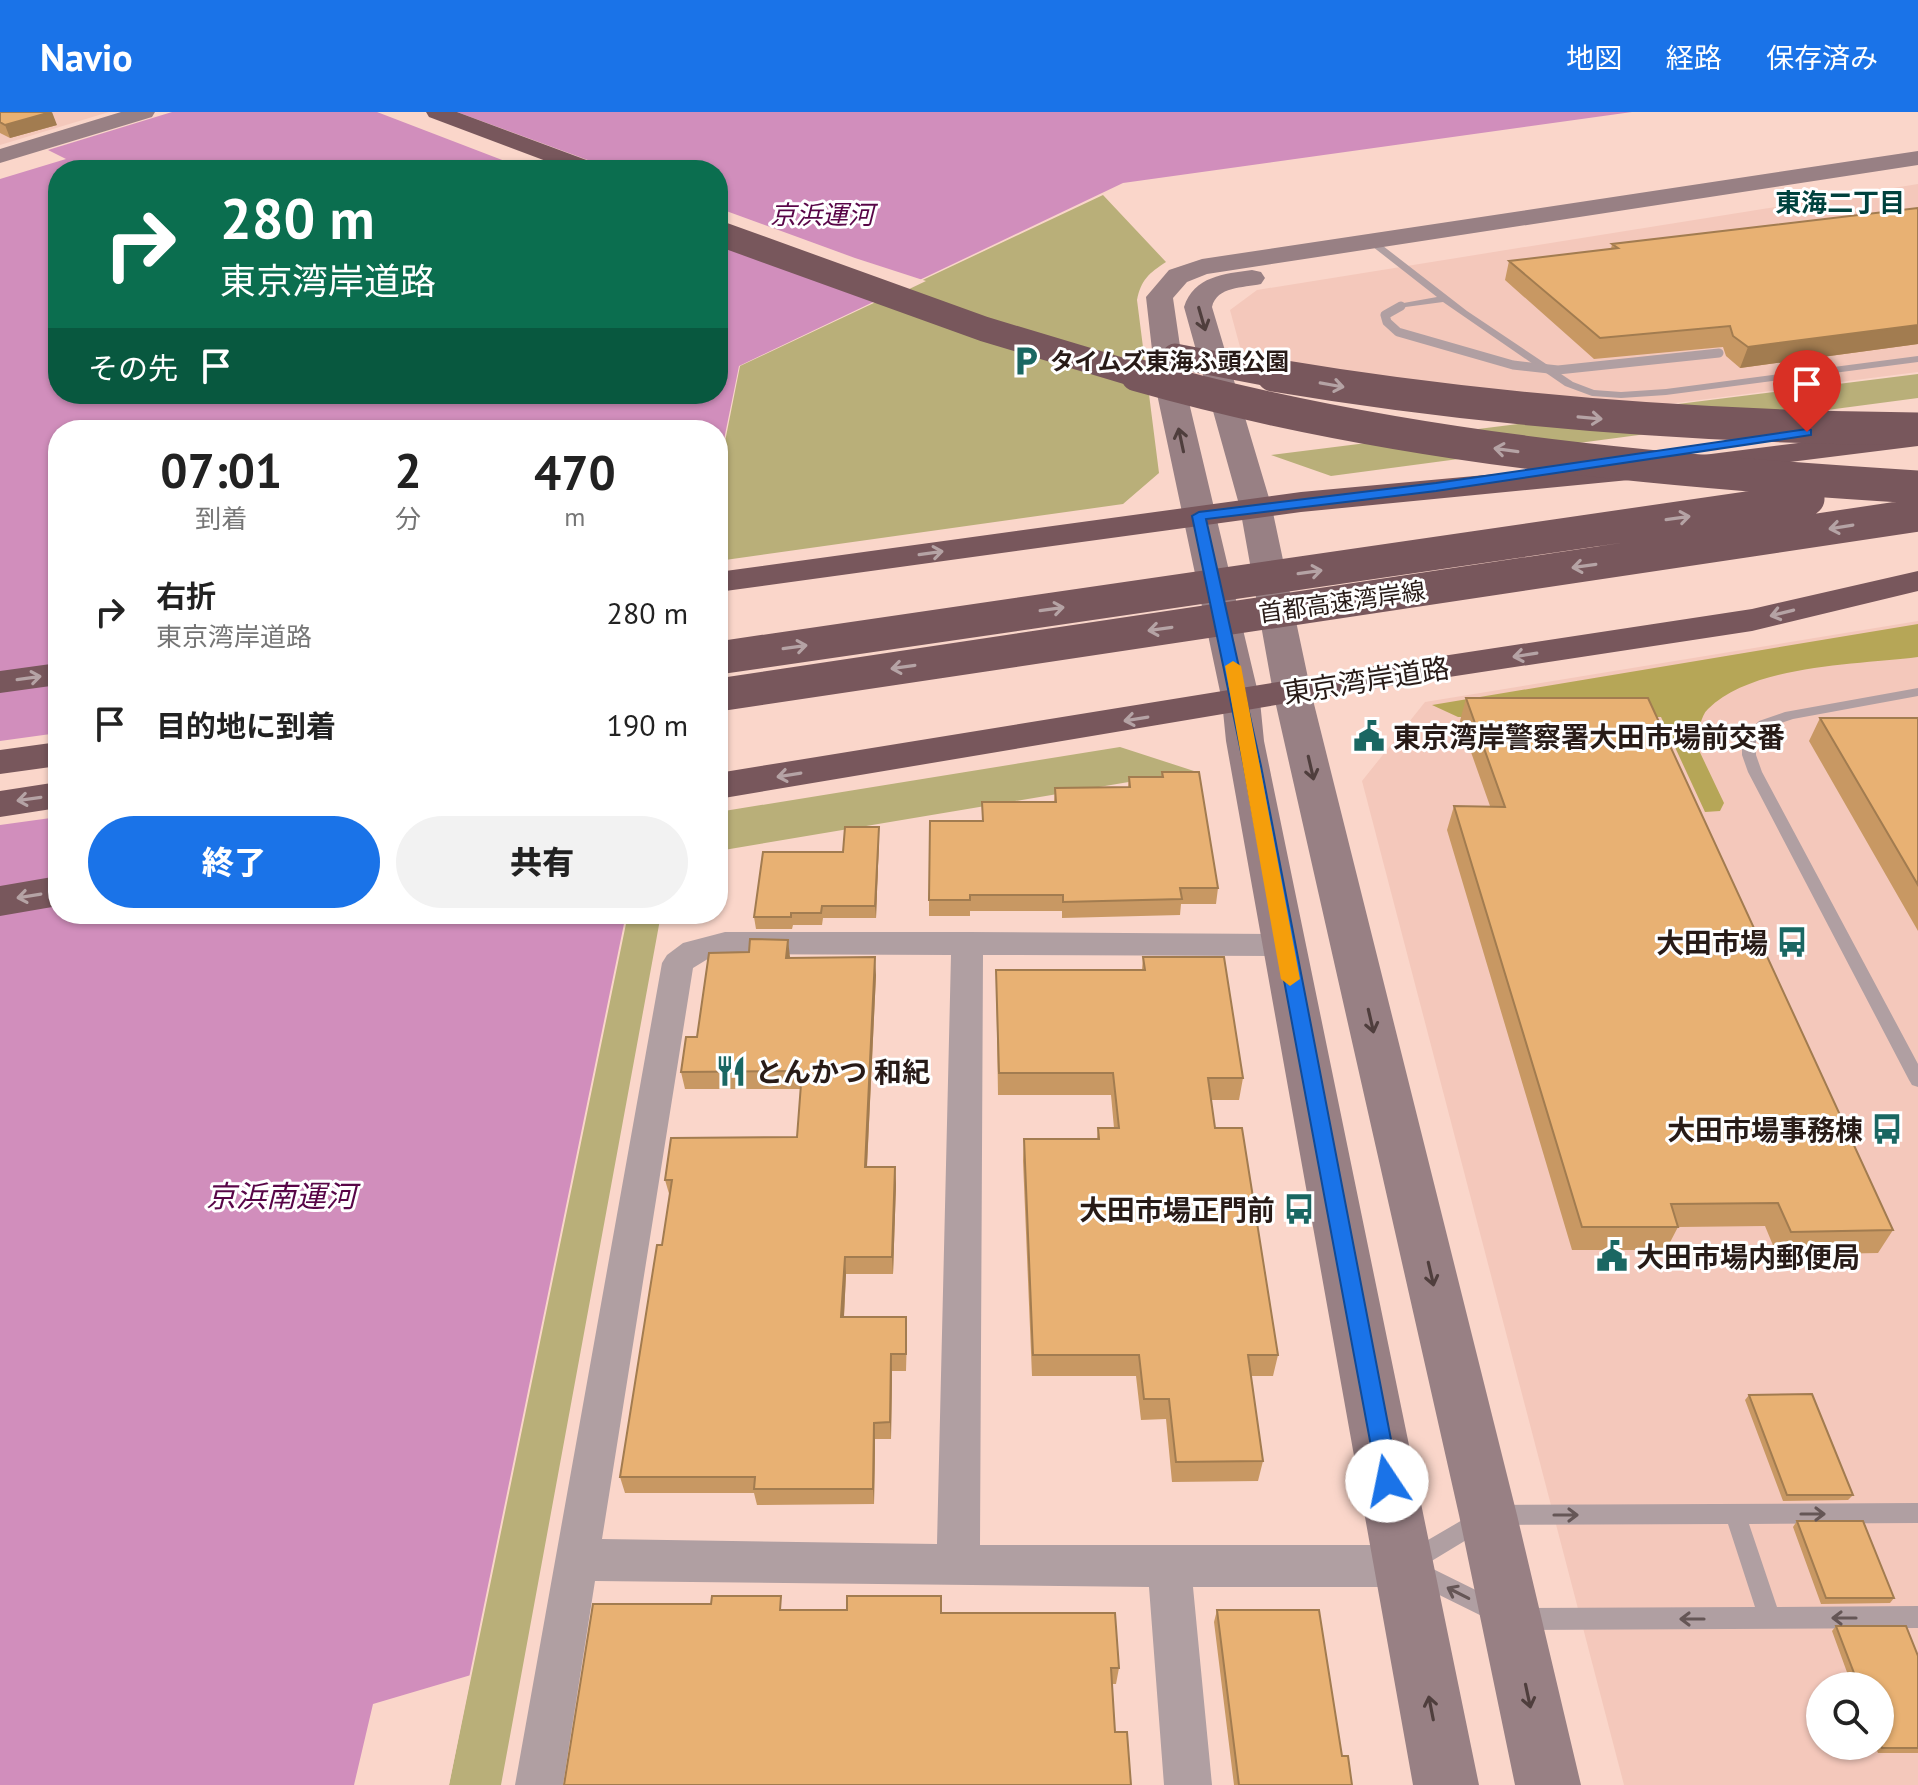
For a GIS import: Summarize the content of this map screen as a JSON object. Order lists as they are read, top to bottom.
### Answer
{
  "streets": {
    "highway": ["首都高速湾岸線", "東京湾岸道路"]
  },
  "districts": ["東海二丁目"],
  "water": ["京浜運河", "京浜南運河"],
  "places": {
    "parking": ["タイムズ東海ふ頭公園"],
    "public building": ["東京湾岸警察署大田市場前交番", "大田市場内郵便局"],
    "bus stop": ["大田市場", "大田市場事務棟", "大田市場正門前"],
    "restaurant": ["とんかつ 和紀"]
  },
  "page": {
    "header": "Navio",
    "nav": ["地図", "経路", "保存済み"],
    "turn": ["280 m", "東京湾岸道路"],
    "then": "その先",
    "eta": [
      "07:01",
      "到着",
      "2",
      "分",
      "470",
      "m"
    ],
    "list": [
      {
        "name": "右折",
        "note": "東京湾岸道路",
        "value": "280 m"
      },
      {
        "name": "目的地に到着",
        "value": "190 m"
      }
    ],
    "buttons": ["終了", "共有"]
  }
}
